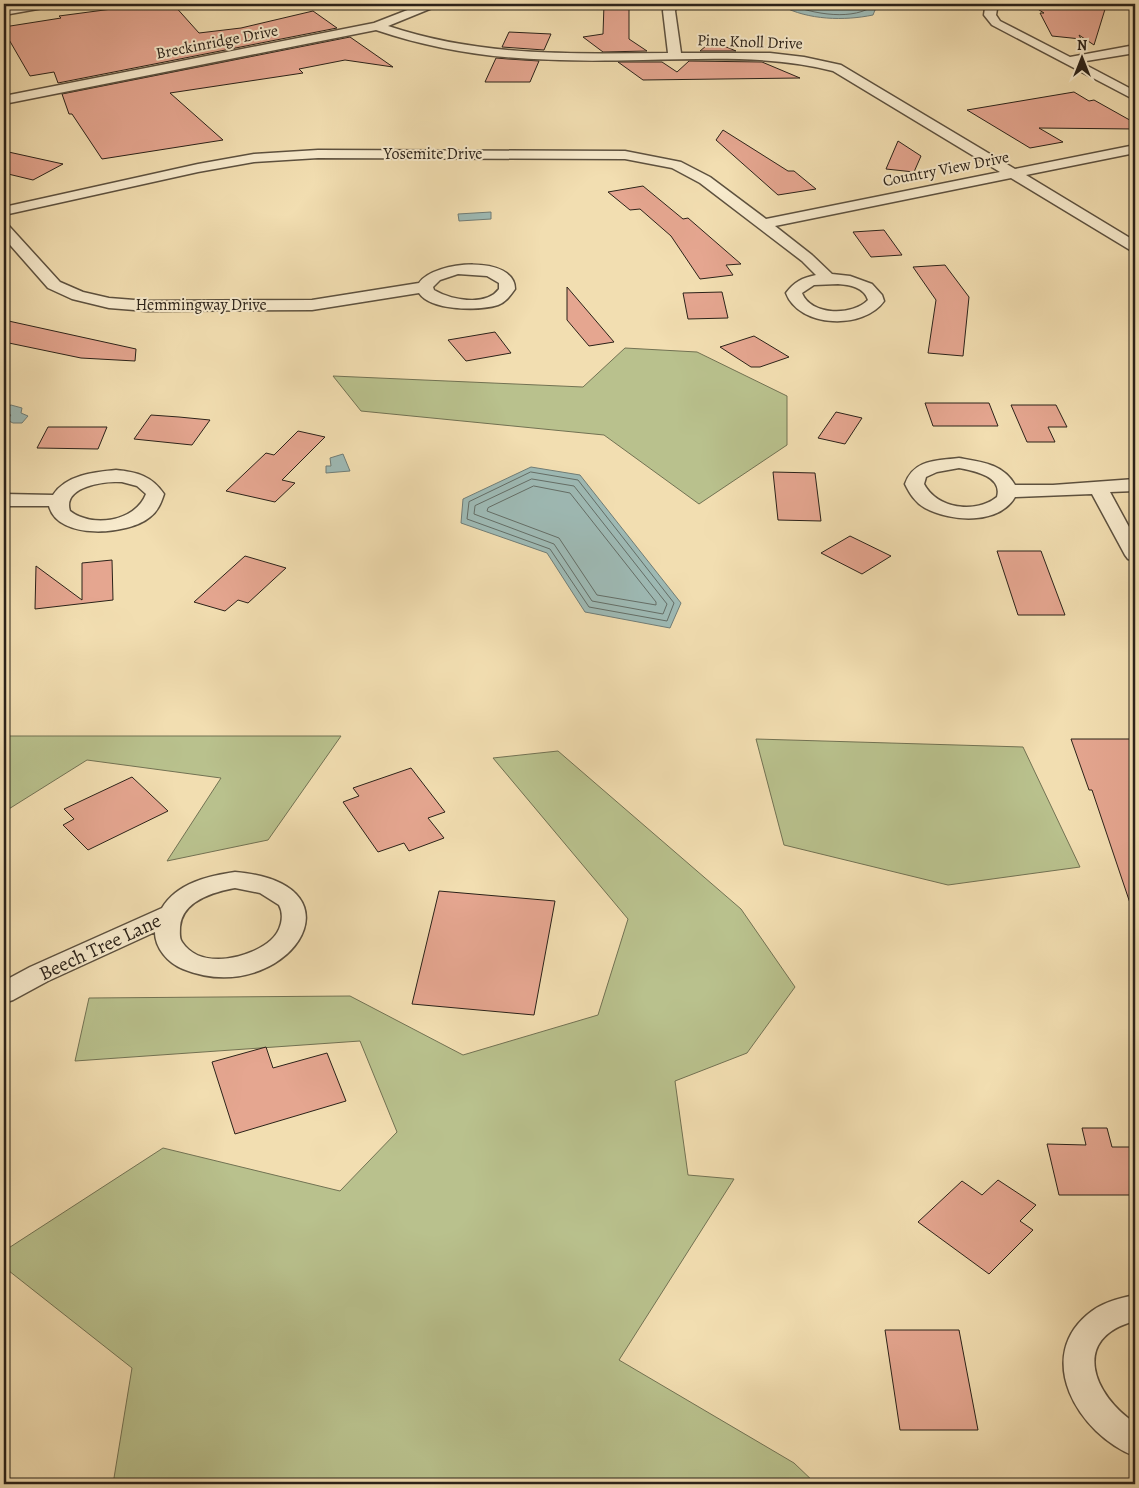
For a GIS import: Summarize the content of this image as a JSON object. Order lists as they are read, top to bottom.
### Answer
{
  "streets": {
    "street": [
      "Breckinridge Drive",
      "Pine Knoll Drive",
      "Yosemite Drive",
      "Country View Drive",
      "Hemmingway Drive",
      "Beech Tree Lane"
    ]
  },
  "crossings": [
    ["Breckinridge Drive", "Pine Knoll Drive"],
    ["Pine Knoll Drive", "Country View Drive"],
    ["Yosemite Drive", "Country View Drive"]
  ],
  "north": "top"
}
